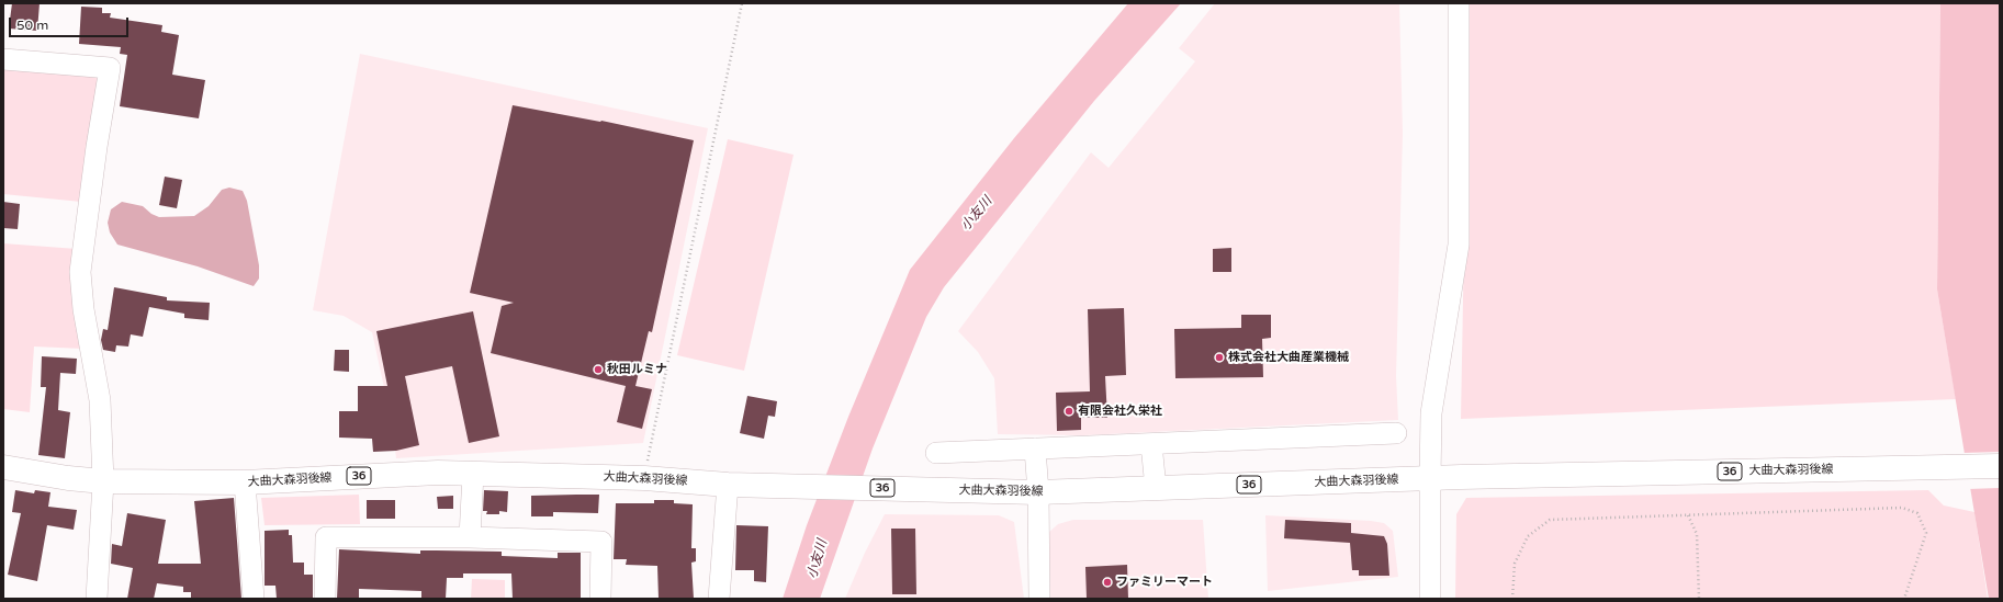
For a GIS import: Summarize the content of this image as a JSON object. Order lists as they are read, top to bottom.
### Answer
{
  "streets": {
    "main road": ["大曲大森羽後線", "36"]
  },
  "water": ["小友川"],
  "places": [
    "株式会社大曲産業機械",
    "秋田ルミナ",
    "有限会社久栄社",
    "ファミリーマート"
  ],
  "scale_bar": "50 m"
}
